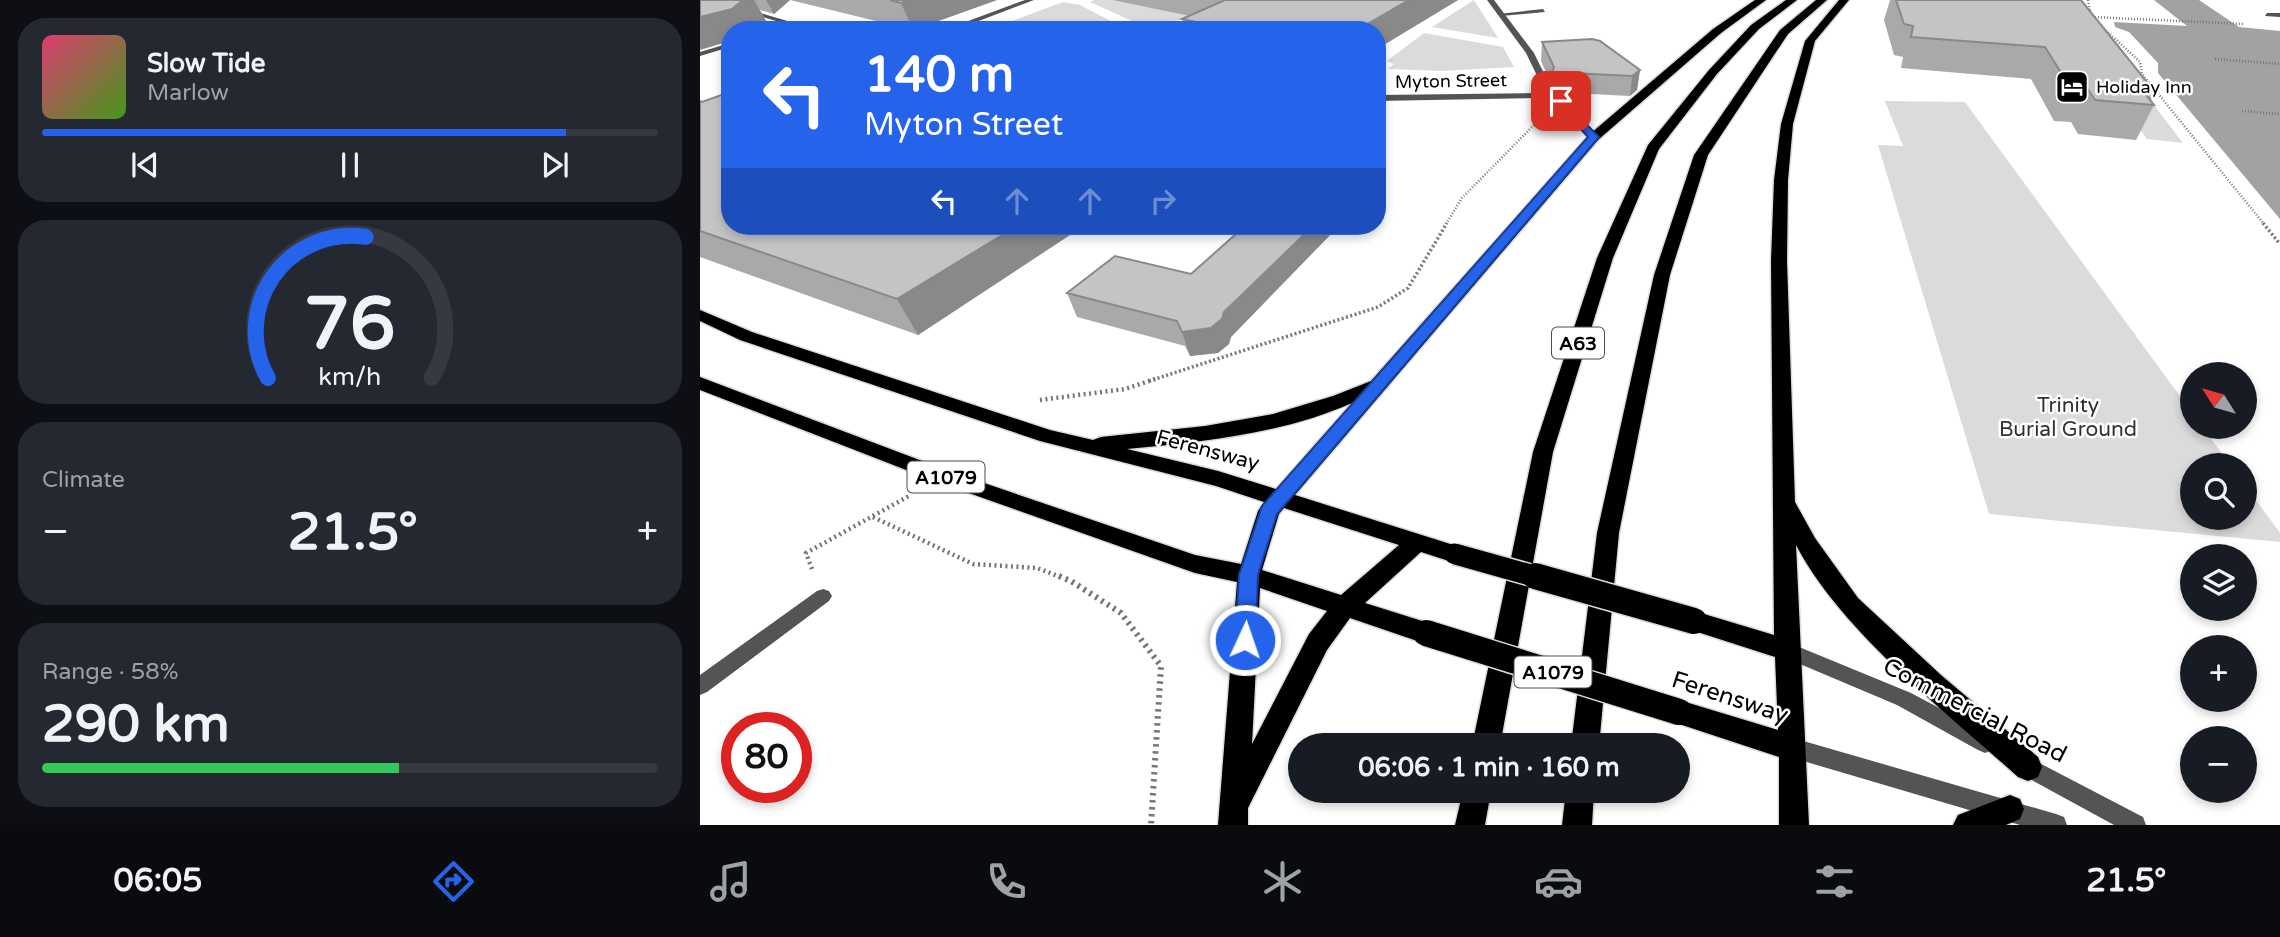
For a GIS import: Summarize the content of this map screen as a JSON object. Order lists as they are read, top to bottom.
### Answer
{
  "streets": {
    "highway": ["A63", "Ferensway", "A1079"],
    "street": ["Myton Street", "Commercial Road"]
  },
  "crossings": [
    ["Ferensway", "A1079"],
    ["Ferensway", "Commercial Road"]
  ],
  "parks": ["Trinity Burial Ground"],
  "places": {
    "hotel": ["Holiday Inn"]
  },
  "north": "top left",
  "page": {
    "turn": ["140 m", "Myton Street"],
    "song": ["Slow Tide", "Marlow"],
    "map_buttons": ["+", "−"],
    "tile": [
      "Climate",
      ["Range · 58%", "290 km"]
    ],
    "heat": ["−", "21.5°", "+"],
    "limit": "80",
    "trip": "06:06 · 1 min · 160 m",
    "tabs": ["06:05", "21.5°"],
    "gauge": ["76", "km/h"]
  }
}
